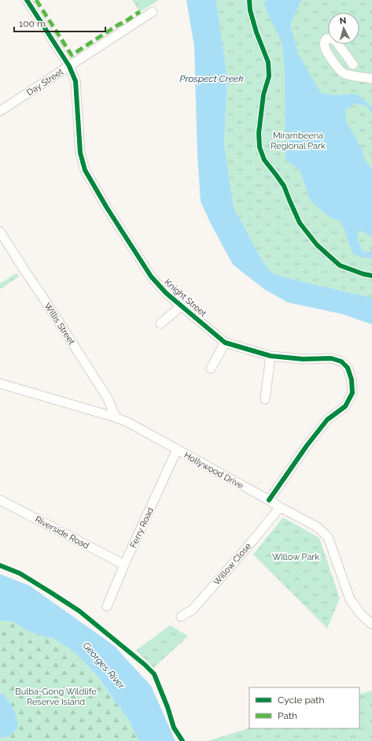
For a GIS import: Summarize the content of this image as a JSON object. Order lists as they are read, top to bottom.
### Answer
{
  "streets": {
    "street": [
      "Day Street",
      "Knight Street",
      "Willis Street",
      "Hollywood Drive",
      "Ferry Road",
      "Riverside Road",
      "Willow Close"
    ]
  },
  "crossings": [
    ["Day Street", "Knight Street"],
    ["Knight Street", "Hollywood Drive"],
    ["Willis Street", "Hollywood Drive"],
    ["Hollywood Drive", "Ferry Road"],
    ["Hollywood Drive", "Willow Close"],
    ["Ferry Road", "Riverside Road"]
  ],
  "water": ["Prospect Creek", "Georges River"],
  "parks": ["Mirambeena Regional Park", "Willow Park", "Bulba-Gong Wildlife Reserve Island"],
  "legend": ["Cycle path", "Path"],
  "scale_bar": "100 m",
  "north": "top"
}
